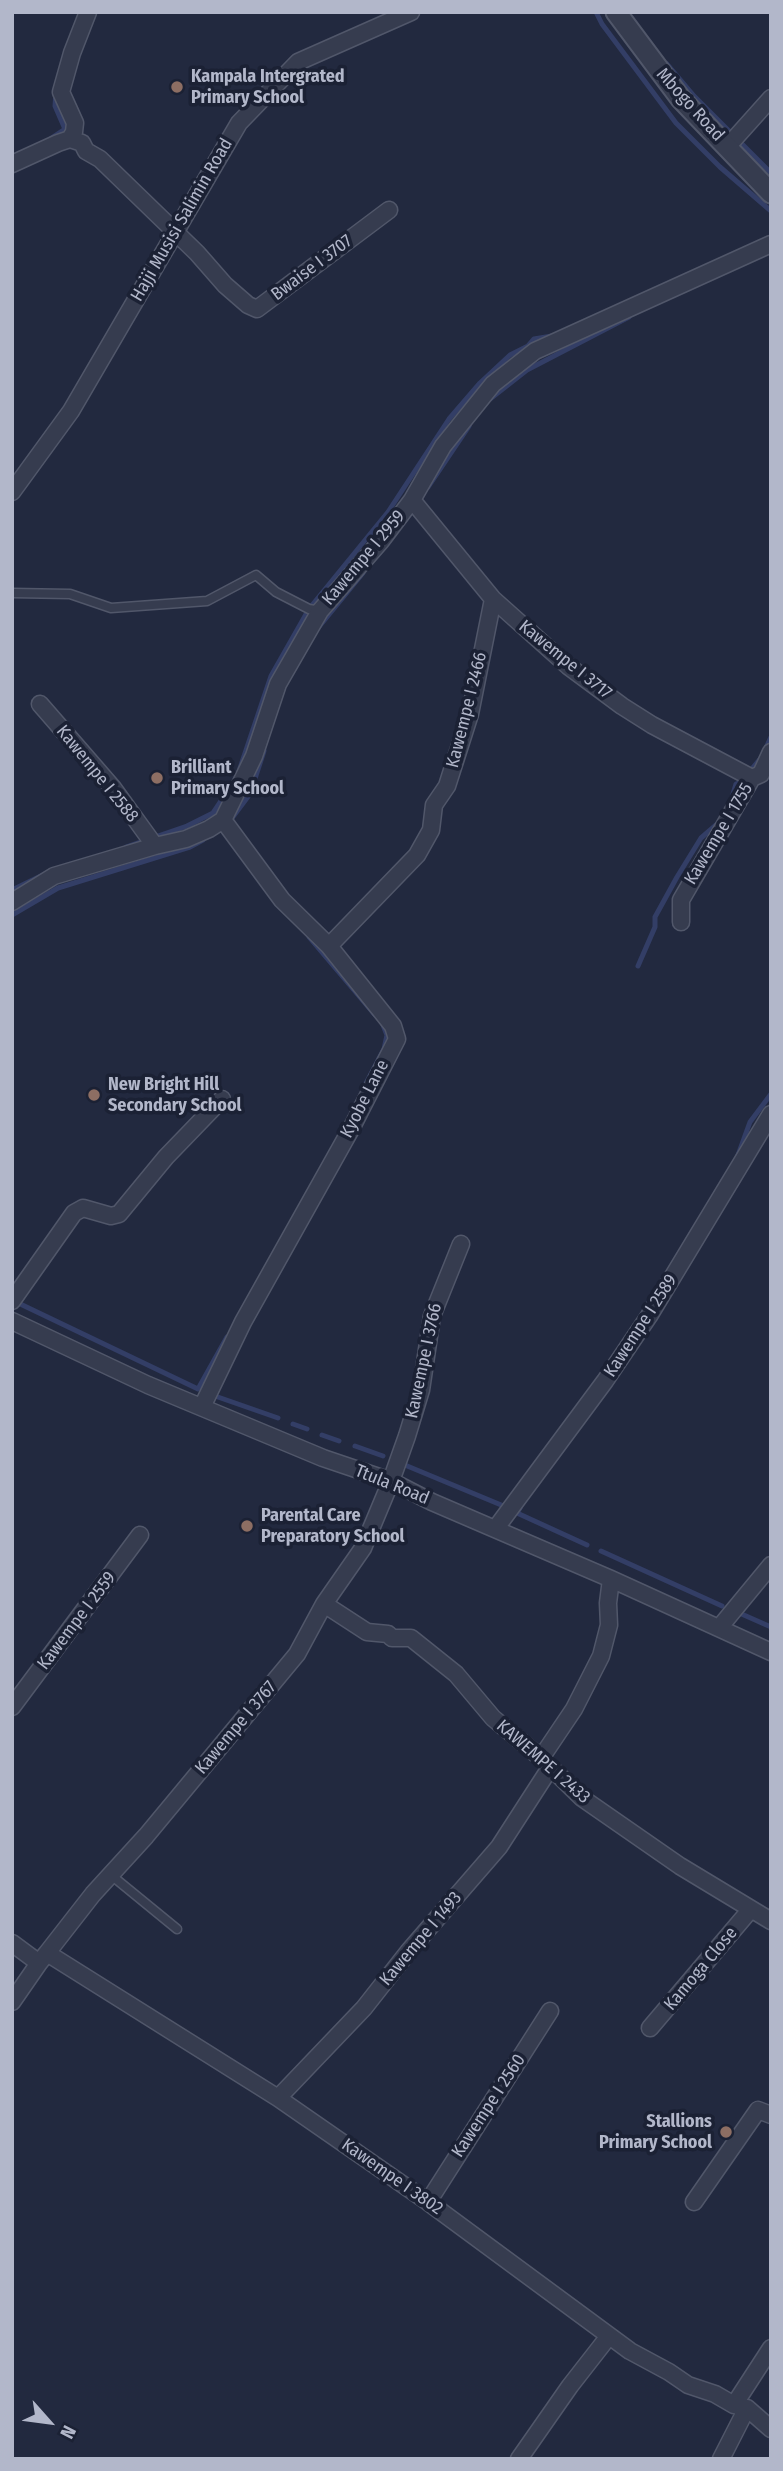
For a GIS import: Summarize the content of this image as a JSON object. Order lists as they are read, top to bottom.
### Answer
{
  "streets": {
    "street": [
      "Mbogo Road",
      "Hajji Musisi Salimin Road",
      "Bwaise I 3707",
      "Kawempe I 2959",
      "Kawempe I 3717",
      "Kawempe I 2466",
      "Kawempe I 2588",
      "Kawempe I 1755",
      "Kyobe Lane",
      "Kawempe I 2589",
      "Kawempe I 3766",
      "Ttula Road",
      "Kawempe I 2559",
      "Kawempe I 3767",
      "KAWEMPE I 2433",
      "Kawempe I 1493",
      "Kamoga Close",
      "Kawempe I 2560",
      "Kawempe I 3802"
    ]
  },
  "crossings": [
    ["Hajji Musisi Salimin Road", "Bwaise I 3707"],
    ["Kawempe I 2959", "Kawempe I 3717"],
    ["Kawempe I 2959", "Kyobe Lane"],
    ["Kawempe I 3717", "Kawempe I 2466"],
    ["Kawempe I 3717", "Kawempe I 1755"],
    ["Kawempe I 2466", "Kyobe Lane"],
    ["Kyobe Lane", "Ttula Road"],
    ["Kawempe I 2589", "Ttula Road"],
    ["Kawempe I 3766", "Ttula Road"],
    ["Kawempe I 3766", "Kawempe I 3767"],
    ["Ttula Road", "Kawempe I 3767"],
    ["Ttula Road", "Kawempe I 1493"],
    ["Kawempe I 3767", "KAWEMPE I 2433"],
    ["Kawempe I 3767", "Kawempe I 3802"],
    ["KAWEMPE I 2433", "Kawempe I 1493"],
    ["KAWEMPE I 2433", "Kamoga Close"],
    ["Kawempe I 1493", "Kawempe I 3802"],
    ["Kawempe I 2560", "Kawempe I 3802"]
  ],
  "places": [
    "Kampala Intergrated Primary School",
    "Brilliant Primary School",
    "New Bright Hill Secondary School",
    "Parental Care Preparatory School",
    "Stallions Primary School"
  ],
  "north": "bottom right"
}
